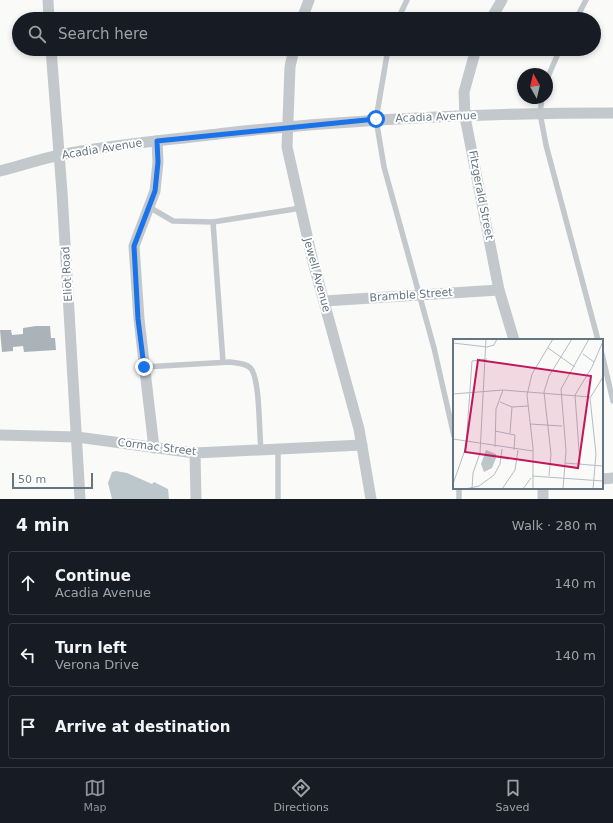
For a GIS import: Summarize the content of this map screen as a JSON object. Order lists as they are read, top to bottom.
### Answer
{
  "streets": {
    "street": [
      "Acadia Avenue",
      "Fitzgerald Street",
      "Eliot Road",
      "Jewell Avenue",
      "Bramble Street",
      "Cormac Street"
    ]
  },
  "crossings": [
    ["Acadia Avenue", "Fitzgerald Street"],
    ["Acadia Avenue", "Eliot Road"],
    ["Acadia Avenue", "Jewell Avenue"],
    ["Fitzgerald Street", "Bramble Street"],
    ["Eliot Road", "Cormac Street"],
    ["Jewell Avenue", "Bramble Street"],
    ["Jewell Avenue", "Cormac Street"]
  ],
  "scale_bar": "50 m",
  "north": "top",
  "page": {
    "search": "Search here",
    "scale": "50 m",
    "heading": ["4 min", "Walk · 280 m"],
    "list": [
      ["Continue", "Acadia Avenue", "140 m"],
      ["Turn left", "Verona Drive", "140 m"],
      "Arrive at destination"
    ],
    "nav": ["Map", "Directions", "Saved"]
  }
}
